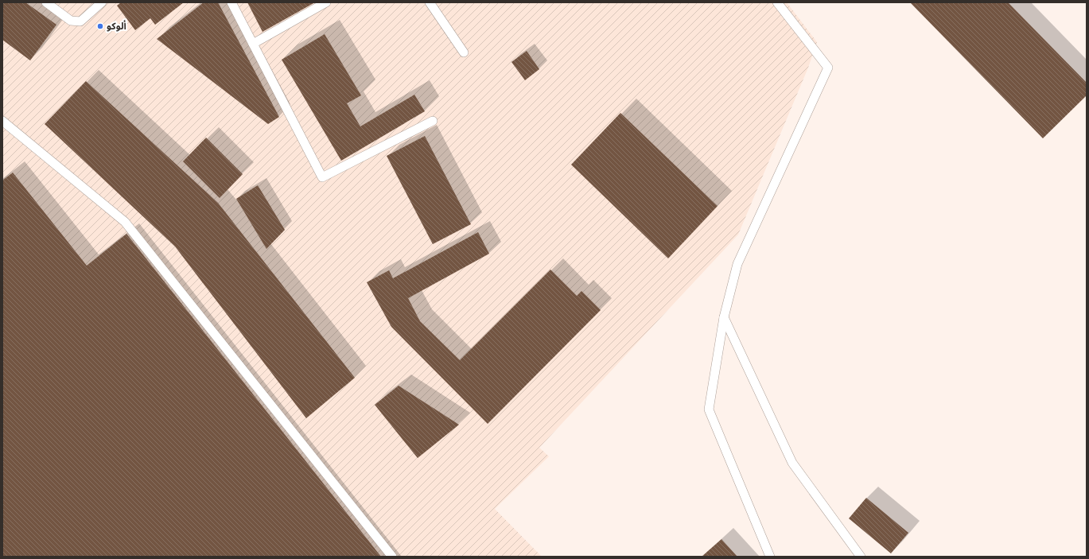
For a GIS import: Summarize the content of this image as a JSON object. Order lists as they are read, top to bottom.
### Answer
{
  "places": ["ألوكو"]
}
